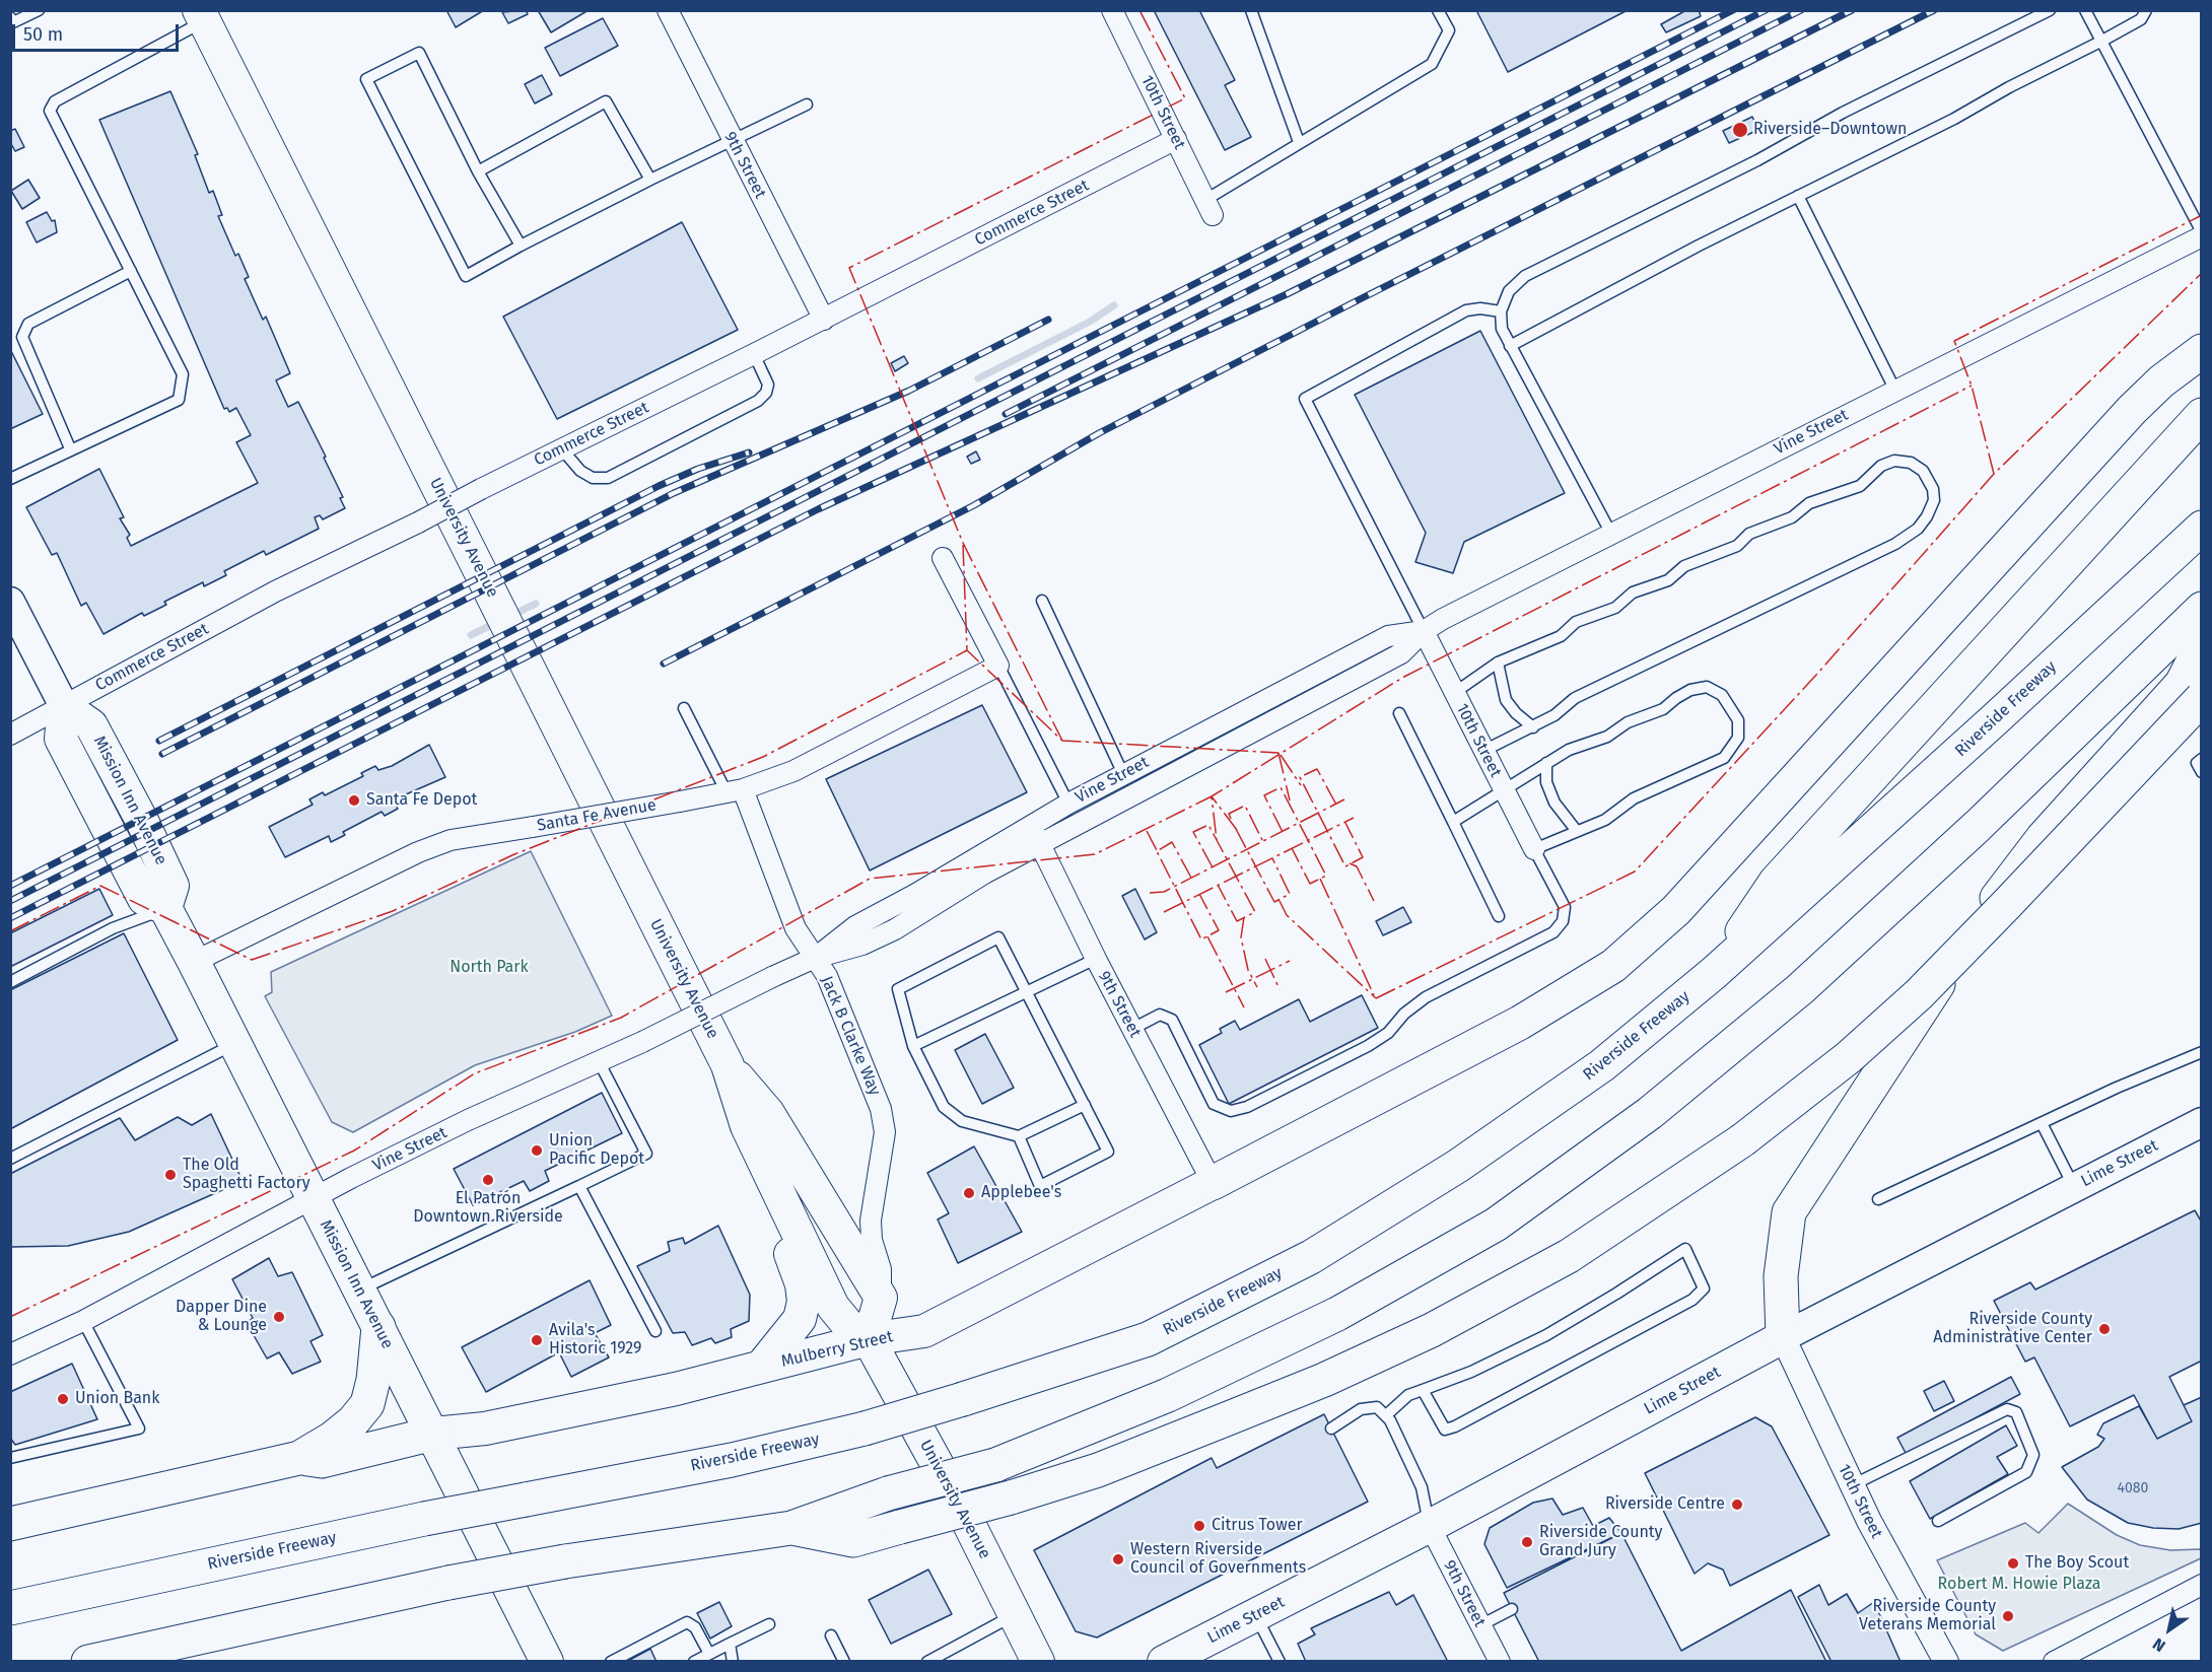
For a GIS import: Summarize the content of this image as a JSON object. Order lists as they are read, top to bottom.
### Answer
{
  "streets": {
    "highway": ["Riverside Freeway"],
    "main road": [
      "University Avenue",
      "Mission Inn Avenue",
      "Lime Street",
      "Mulberry Street"
    ],
    "street": [
      "10th Street",
      "9th Street",
      "Commerce Street",
      "Vine Street",
      "Santa Fe Avenue",
      "Jack B Clarke Way"
    ]
  },
  "crossings": [
    ["10th Street", "Commerce Street"],
    ["10th Street", "Vine Street"],
    ["10th Street", "Lime Street"],
    ["9th Street", "Commerce Street"],
    ["9th Street", "Vine Street"],
    ["9th Street", "Lime Street"],
    ["9th Street", "Mulberry Street"],
    ["Commerce Street", "Mission Inn Avenue"],
    ["Vine Street", "Mission Inn Avenue"],
    ["Vine Street", "Jack B Clarke Way"],
    ["University Avenue", "Jack B Clarke Way"],
    ["University Avenue", "Mulberry Street"],
    ["Mission Inn Avenue", "Santa Fe Avenue"],
    ["Mission Inn Avenue", "Mulberry Street"],
    ["Santa Fe Avenue", "Jack B Clarke Way"]
  ],
  "parks": ["North Park", "Robert M. Howie Plaza"],
  "places": [
    "Riverside–Downtown",
    "Santa Fe Depot",
    "Union Pacific Depot",
    "The Old Spaghetti Factory",
    "El Patrón Downtown Riverside",
    "Applebee's",
    "Dapper Dine & Lounge",
    "Riverside County Administrative Center",
    "Avila's Historic 1929",
    "Union Bank",
    "Riverside Centre",
    "Citrus Tower",
    "Riverside County Grand Jury",
    "Western Riverside Council of Governments",
    "The Boy Scout",
    "Riverside County Veterans Memorial"
  ],
  "house_numbers": ["4080"],
  "scale_bar": "50 m",
  "north": "bottom left"
}
